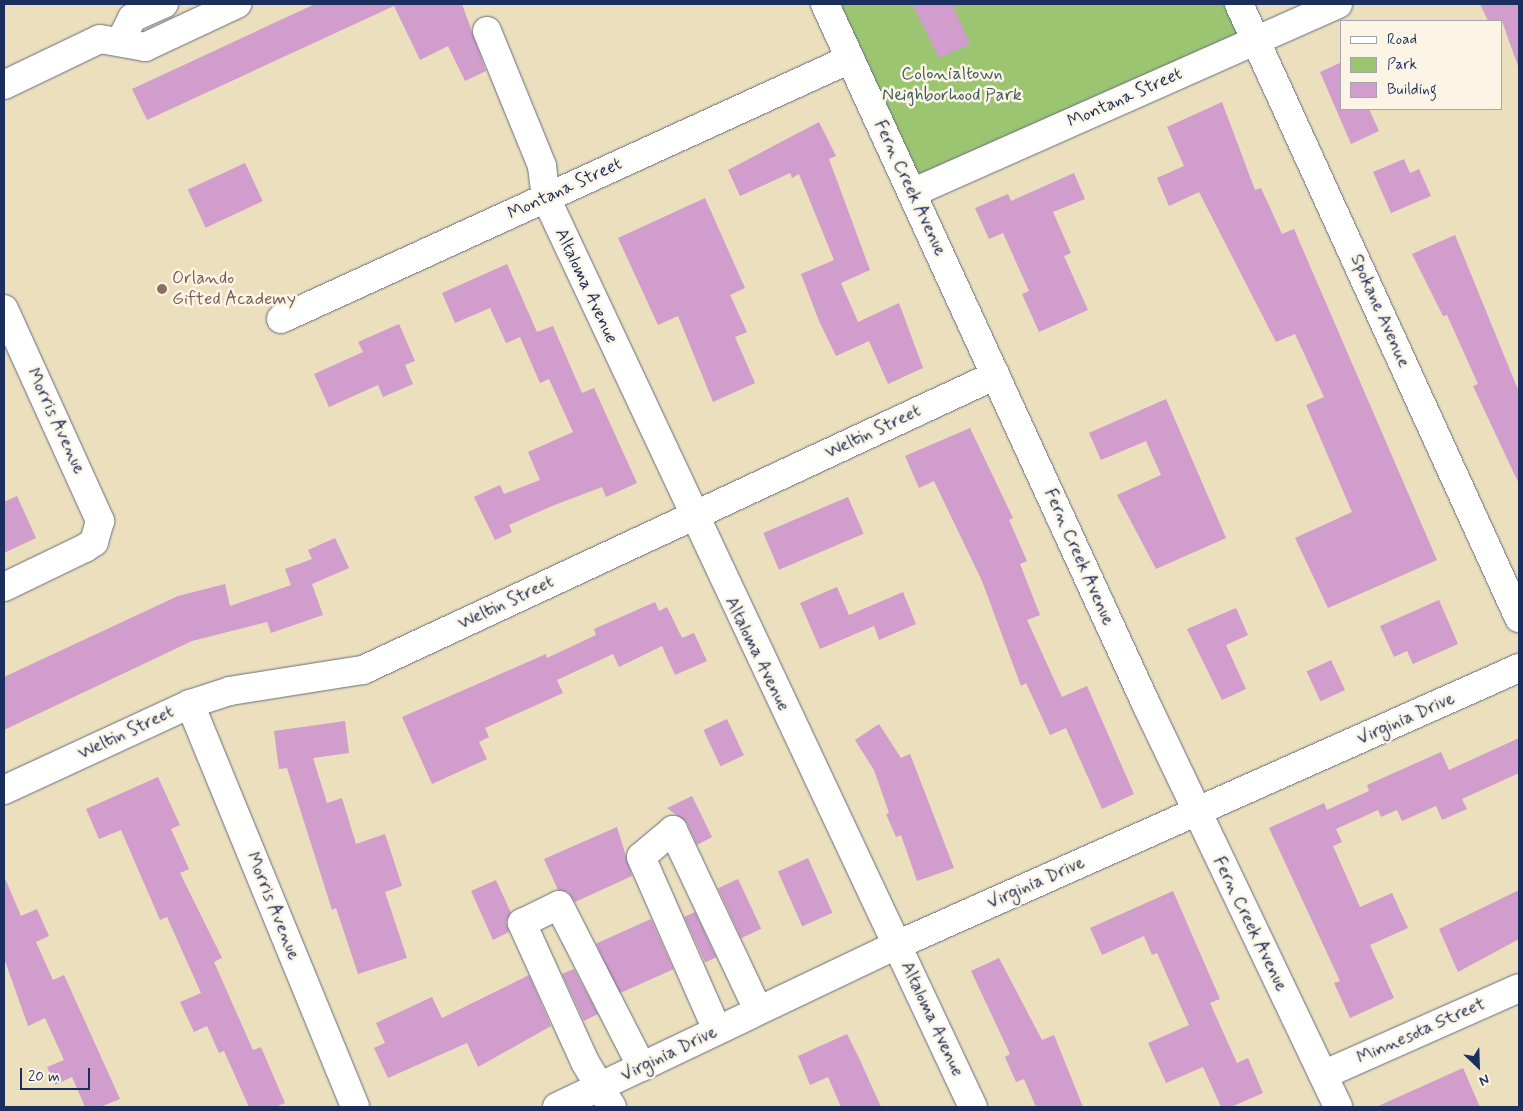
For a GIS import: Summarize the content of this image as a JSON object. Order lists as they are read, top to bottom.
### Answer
{
  "streets": {
    "street": [
      "Montana Street",
      "Fern Creek Avenue",
      "Altaloma Avenue",
      "Spokane Avenue",
      "Morris Avenue",
      "Weltin Street",
      "Virginia Drive",
      "Minnesota Street"
    ]
  },
  "crossings": [
    ["Montana Street", "Fern Creek Avenue"],
    ["Montana Street", "Altaloma Avenue"],
    ["Montana Street", "Spokane Avenue"],
    ["Fern Creek Avenue", "Weltin Street"],
    ["Fern Creek Avenue", "Virginia Drive"],
    ["Fern Creek Avenue", "Minnesota Street"],
    ["Altaloma Avenue", "Weltin Street"],
    ["Altaloma Avenue", "Virginia Drive"],
    ["Morris Avenue", "Weltin Street"]
  ],
  "parks": ["Colonialtown Neighborhood Park"],
  "places": ["Orlando Gifted Academy"],
  "legend": ["Road", "Park", "Building"],
  "scale_bar": "20 m",
  "north": "bottom right"
}
